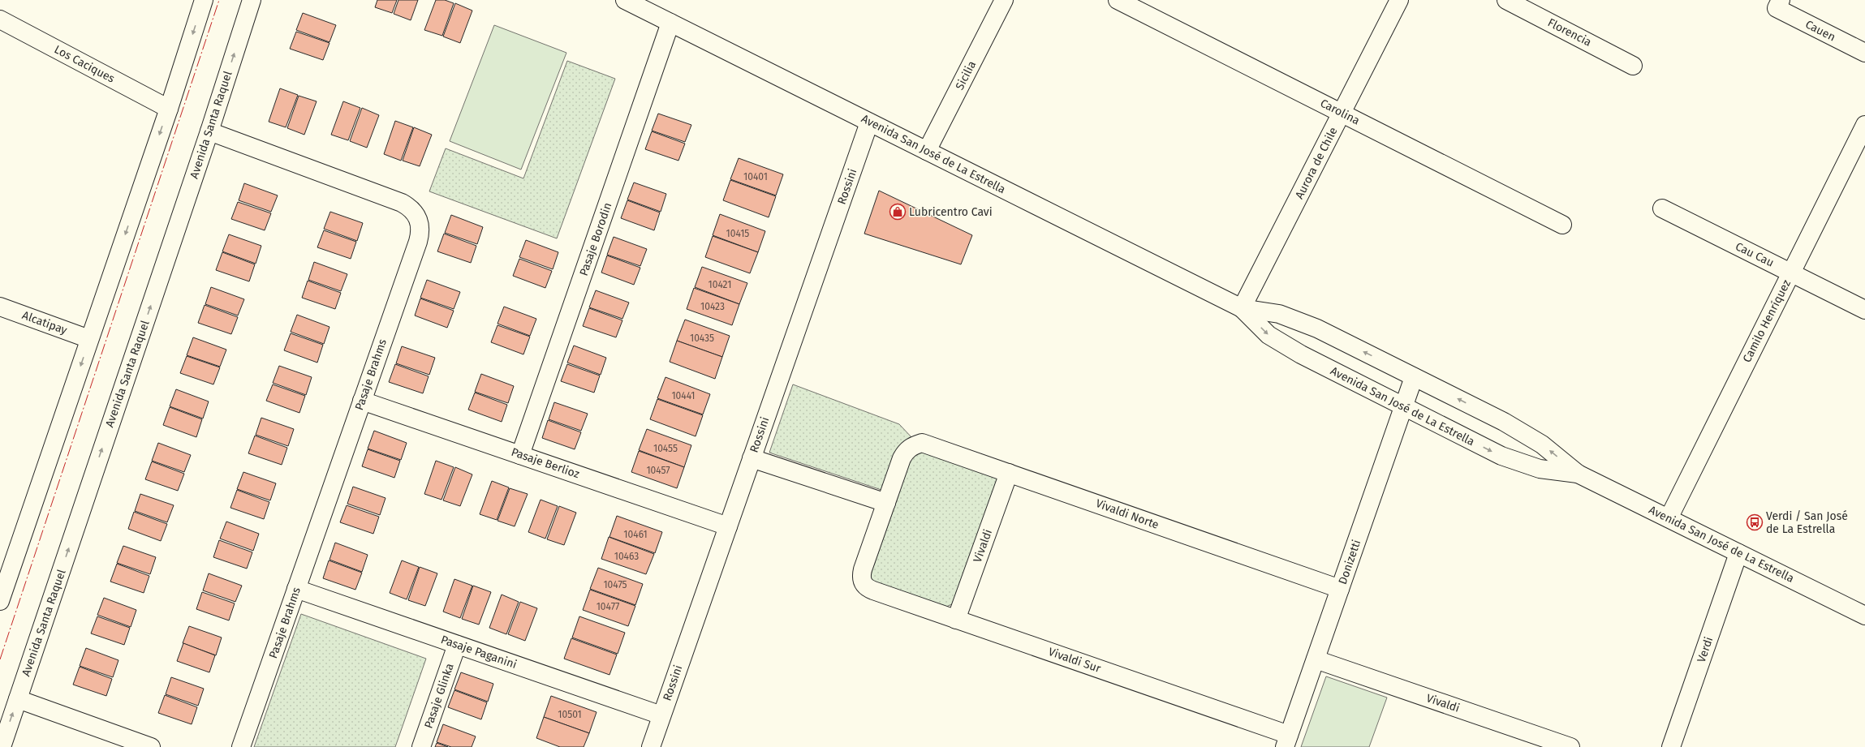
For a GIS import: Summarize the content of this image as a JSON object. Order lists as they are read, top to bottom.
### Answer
{
  "streets": {
    "street": [
      "Cauen",
      "Florencia",
      "Los Caciques",
      "Sicilia",
      "Carolina",
      "Avenida Santa Raquel",
      "Avenida San José de La Estrella",
      "Aurora de Chile",
      "Rossini",
      "Pasaje Borodin",
      "Cau Cau",
      "Camilo Henríquez",
      "Alcatipay",
      "Pasaje Brahms",
      "Pasaje Berlioz",
      "Vivaldi Norte",
      "Vivaldi",
      "Donizetti",
      "Verdi",
      "Pasaje Paganini",
      "Vivaldi Sur",
      "Pasaje Glinka"
    ]
  },
  "crossings": [
    ["Sicilia", "Avenida San José de La Estrella"],
    ["Carolina", "Aurora de Chile"],
    ["Avenida Santa Raquel", "Pasaje Brahms"],
    ["Avenida San José de La Estrella", "Aurora de Chile"],
    ["Avenida San José de La Estrella", "Rossini"],
    ["Avenida San José de La Estrella", "Pasaje Borodin"],
    ["Avenida San José de La Estrella", "Camilo Henríquez"],
    ["Avenida San José de La Estrella", "Donizetti"],
    ["Avenida San José de La Estrella", "Verdi"],
    ["Rossini", "Pasaje Berlioz"],
    ["Rossini", "Pasaje Paganini"],
    ["Pasaje Borodin", "Pasaje Berlioz"],
    ["Cau Cau", "Camilo Henríquez"],
    ["Pasaje Brahms", "Pasaje Berlioz"],
    ["Pasaje Brahms", "Pasaje Paganini"],
    ["Vivaldi Norte", "Vivaldi"],
    ["Vivaldi Norte", "Donizetti"],
    ["Vivaldi Norte", "Vivaldi Sur"],
    ["Vivaldi", "Donizetti"],
    ["Vivaldi", "Vivaldi Sur"],
    ["Donizetti", "Vivaldi Sur"],
    ["Pasaje Paganini", "Pasaje Glinka"]
  ],
  "places": {
    "shop": ["Lubricentro Cavi"],
    "bus stop": ["Verdi / San José de La Estrella"]
  },
  "house_numbers": [
    "10401",
    "10415",
    "10421",
    "10423",
    "10435",
    "10441",
    "10455",
    "10457",
    "10461",
    "10463",
    "10475",
    "10477",
    "10501"
  ]
}
